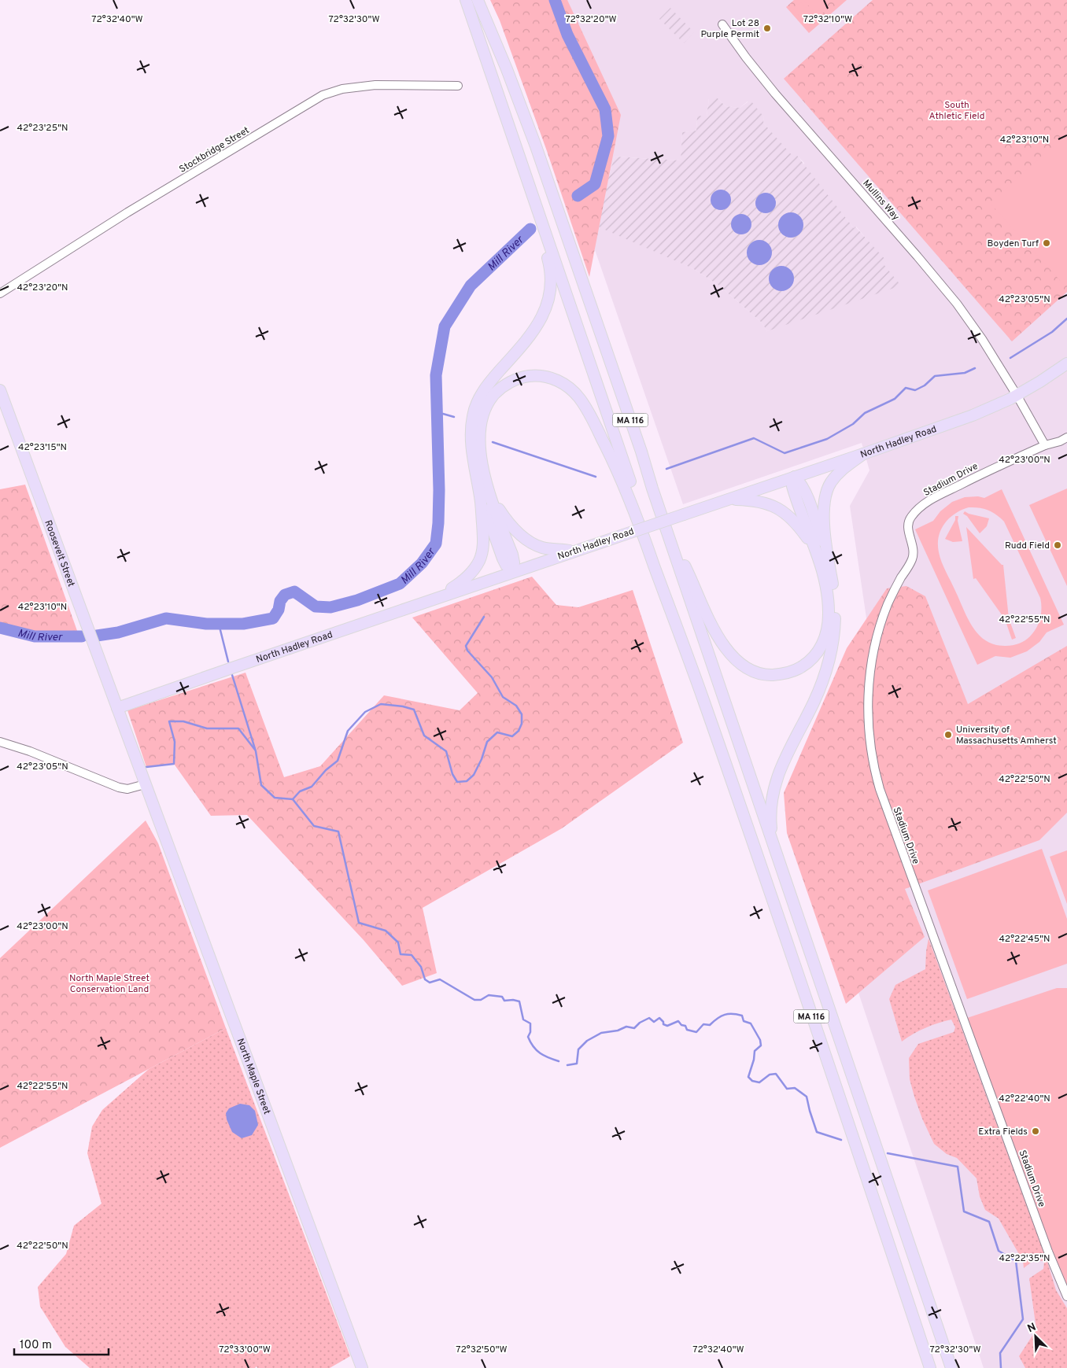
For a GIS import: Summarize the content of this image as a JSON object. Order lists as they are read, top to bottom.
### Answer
{
  "streets": {
    "main road": [
      "MA 116",
      "North Hadley Road",
      "Roosevelt Street",
      "North Maple Street"
    ],
    "street": ["Stockbridge Street", "Mullins Way", "Stadium Drive"]
  },
  "crossings": [
    ["Mullins Way", "North Hadley Road"],
    ["North Hadley Road", "Roosevelt Street"],
    ["Roosevelt Street", "North Maple Street"]
  ],
  "water": ["Mill River"],
  "parks": ["South Athletic Field", "North Maple Street Conservation Land"],
  "places": [
    "Lot 28 Purple Permit",
    "Boyden Turf",
    "Rudd Field",
    "University of Massachusetts Amherst",
    "Extra Fields"
  ],
  "scale_bar": "100 m",
  "north": "top left",
  "coordinates": [
    "72°32'10\"W",
    "72°32'40\"W",
    "72°32'30\"W",
    "72°32'20\"W",
    "42°23'25\"N",
    "42°23'10\"N",
    "42°23'20\"N",
    "42°23'05\"N",
    "42°23'15\"N",
    "42°23'00\"N",
    "42°22'55\"N",
    "42°22'50\"N",
    "42°22'45\"N",
    "42°22'40\"N",
    "42°22'35\"N",
    "72°33'00\"W",
    "72°32'50\"W"
  ]
}
